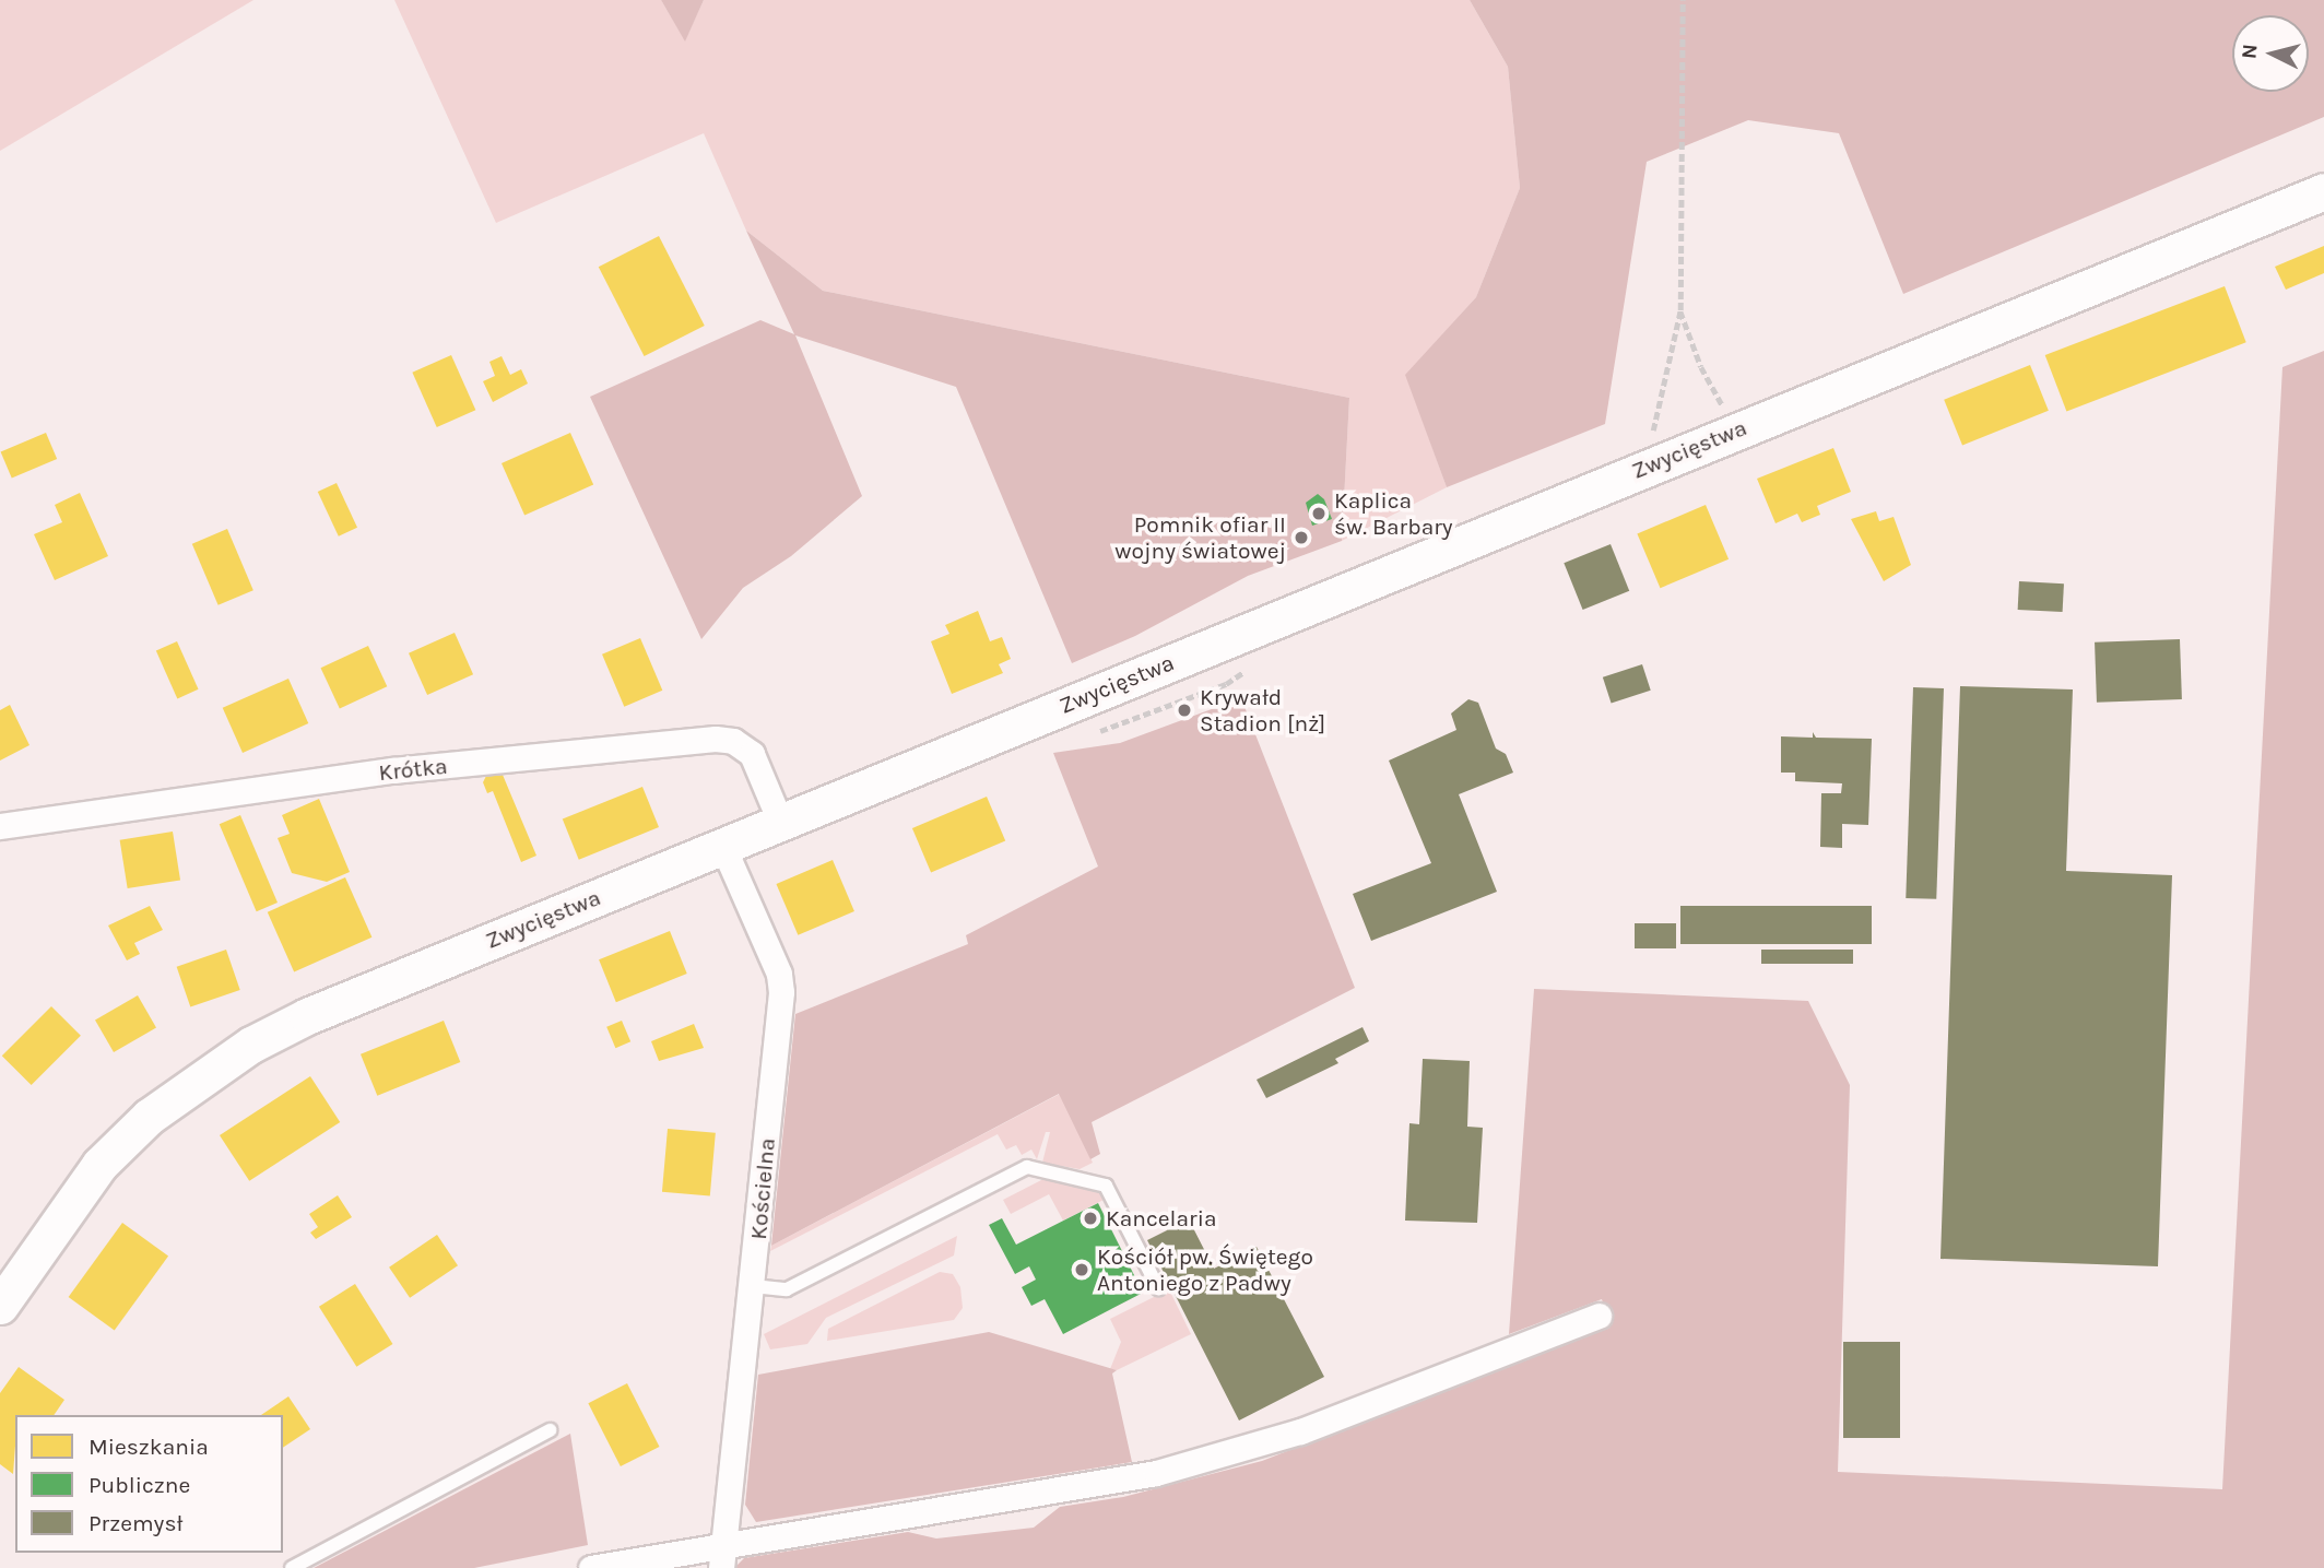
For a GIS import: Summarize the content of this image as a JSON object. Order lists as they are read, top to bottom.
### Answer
{
  "streets": {
    "main road": ["Zwycięstwa"],
    "street": ["Krótka", "Kościelna"]
  },
  "crossings": [
    ["Zwycięstwa", "Krótka"],
    ["Zwycięstwa", "Kościelna"]
  ],
  "places": [
    "Kaplica św. Barbary",
    "Pomnik ofiar II wojny światowej",
    "Krywałd Stadion [nż]",
    "Kancelaria",
    "Kościół pw. Świętego Antoniego z Padwy"
  ],
  "legend": ["Mieszkania", "Publiczne", "Przemysł"],
  "north": "left"
}
